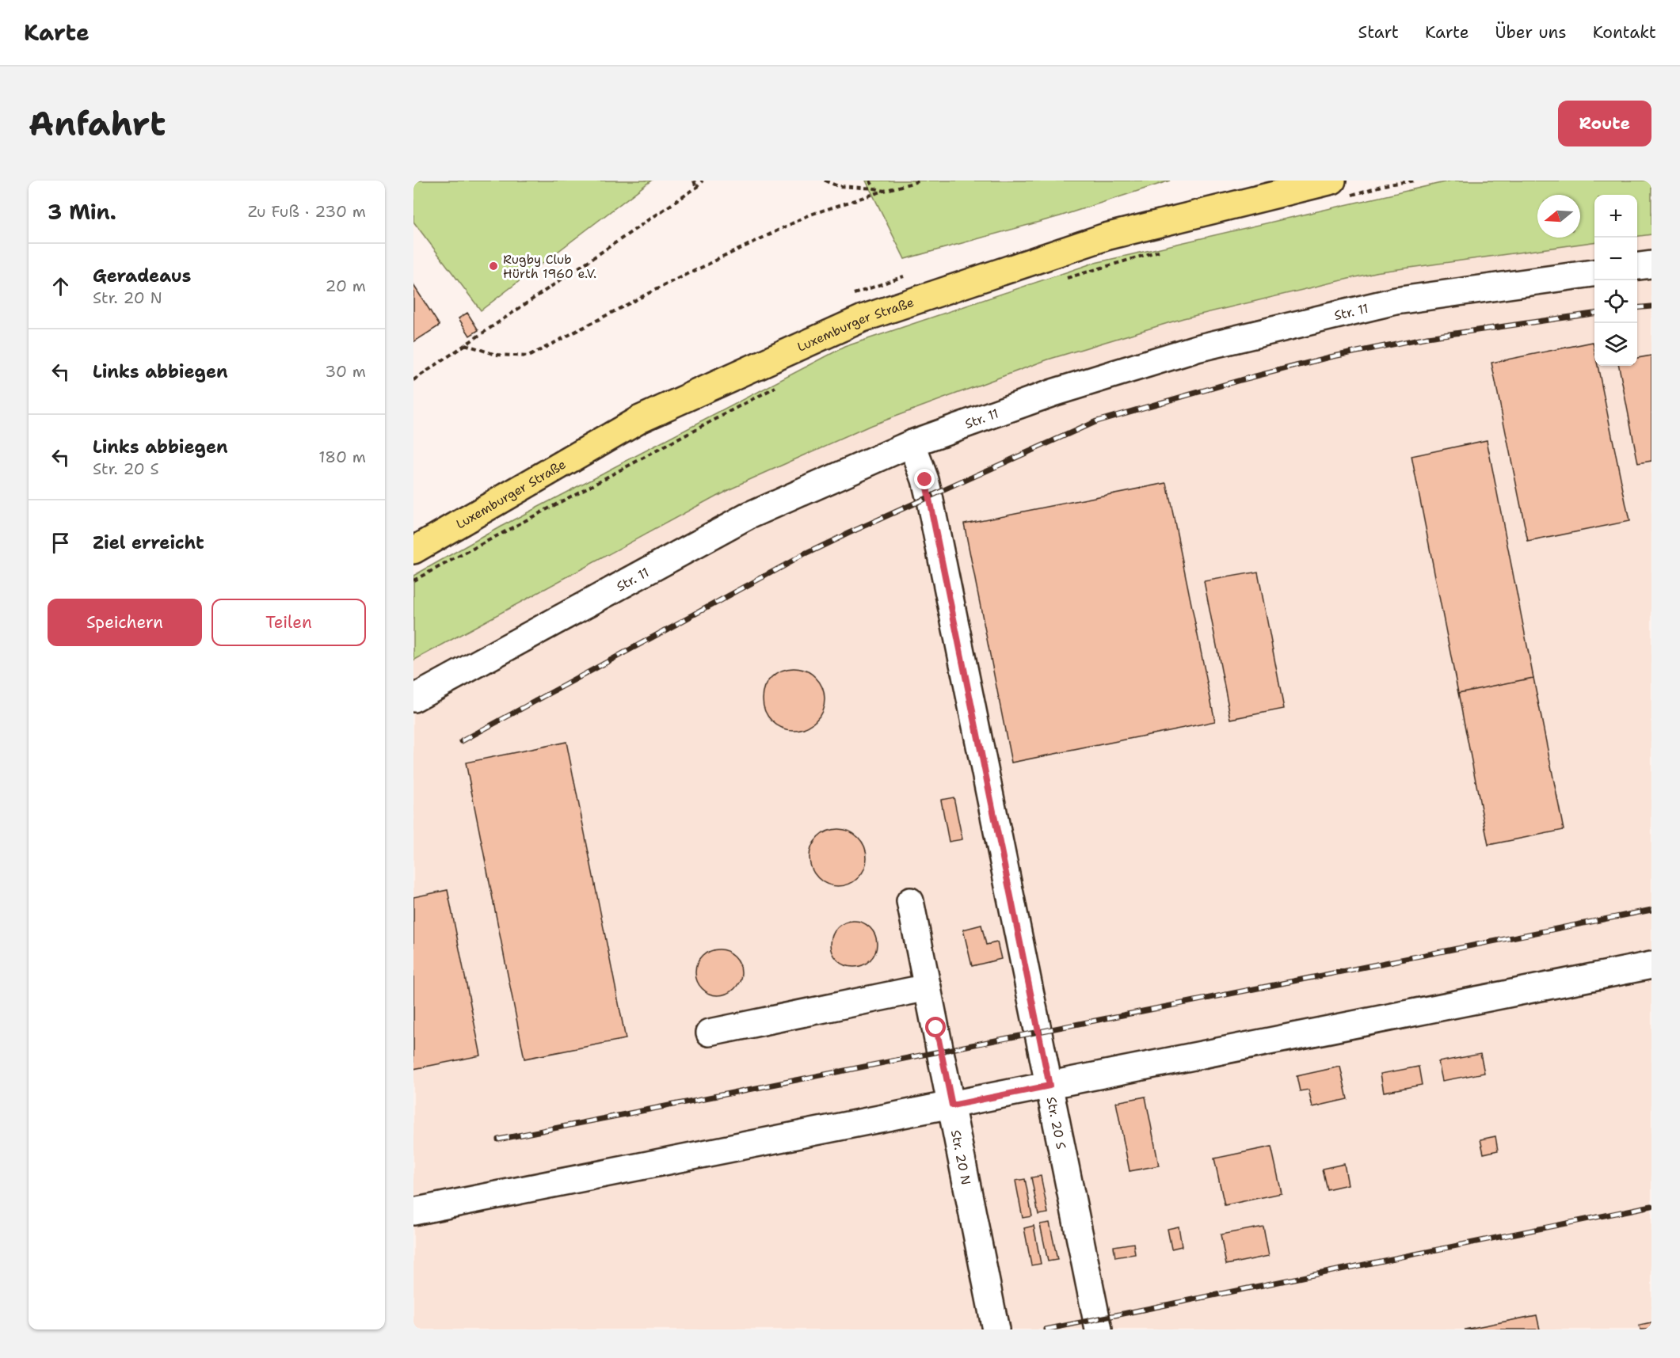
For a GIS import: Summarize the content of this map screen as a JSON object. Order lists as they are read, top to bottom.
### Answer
{
  "streets": {
    "main road": ["Luxemburger Straße"],
    "lane": ["Str. 11", "Str. 20 S", "Str. 20 N"]
  },
  "crossings": [
    ["Str. 11", "Str. 20 S"]
  ],
  "places": ["Rugby Club Hürth 1960 e.V."],
  "north": "left",
  "page": {
    "header": "Karte",
    "nav": [
      "Start",
      "Karte",
      "Über uns",
      "Kontakt"
    ],
    "buttons": [
      "Route",
      ["Speichern", "Teilen"]
    ],
    "title": "Anfahrt",
    "heading": ["3 Min.", "Zu Fuß · 230 m"],
    "map_buttons": ["+", "−"],
    "list": [
      ["Geradeaus", "Str. 20 N", "20 m"],
      ["Links abbiegen", "30 m"],
      ["Links abbiegen", "Str. 20 S", "180 m"],
      "Ziel erreicht"
    ]
  }
}
